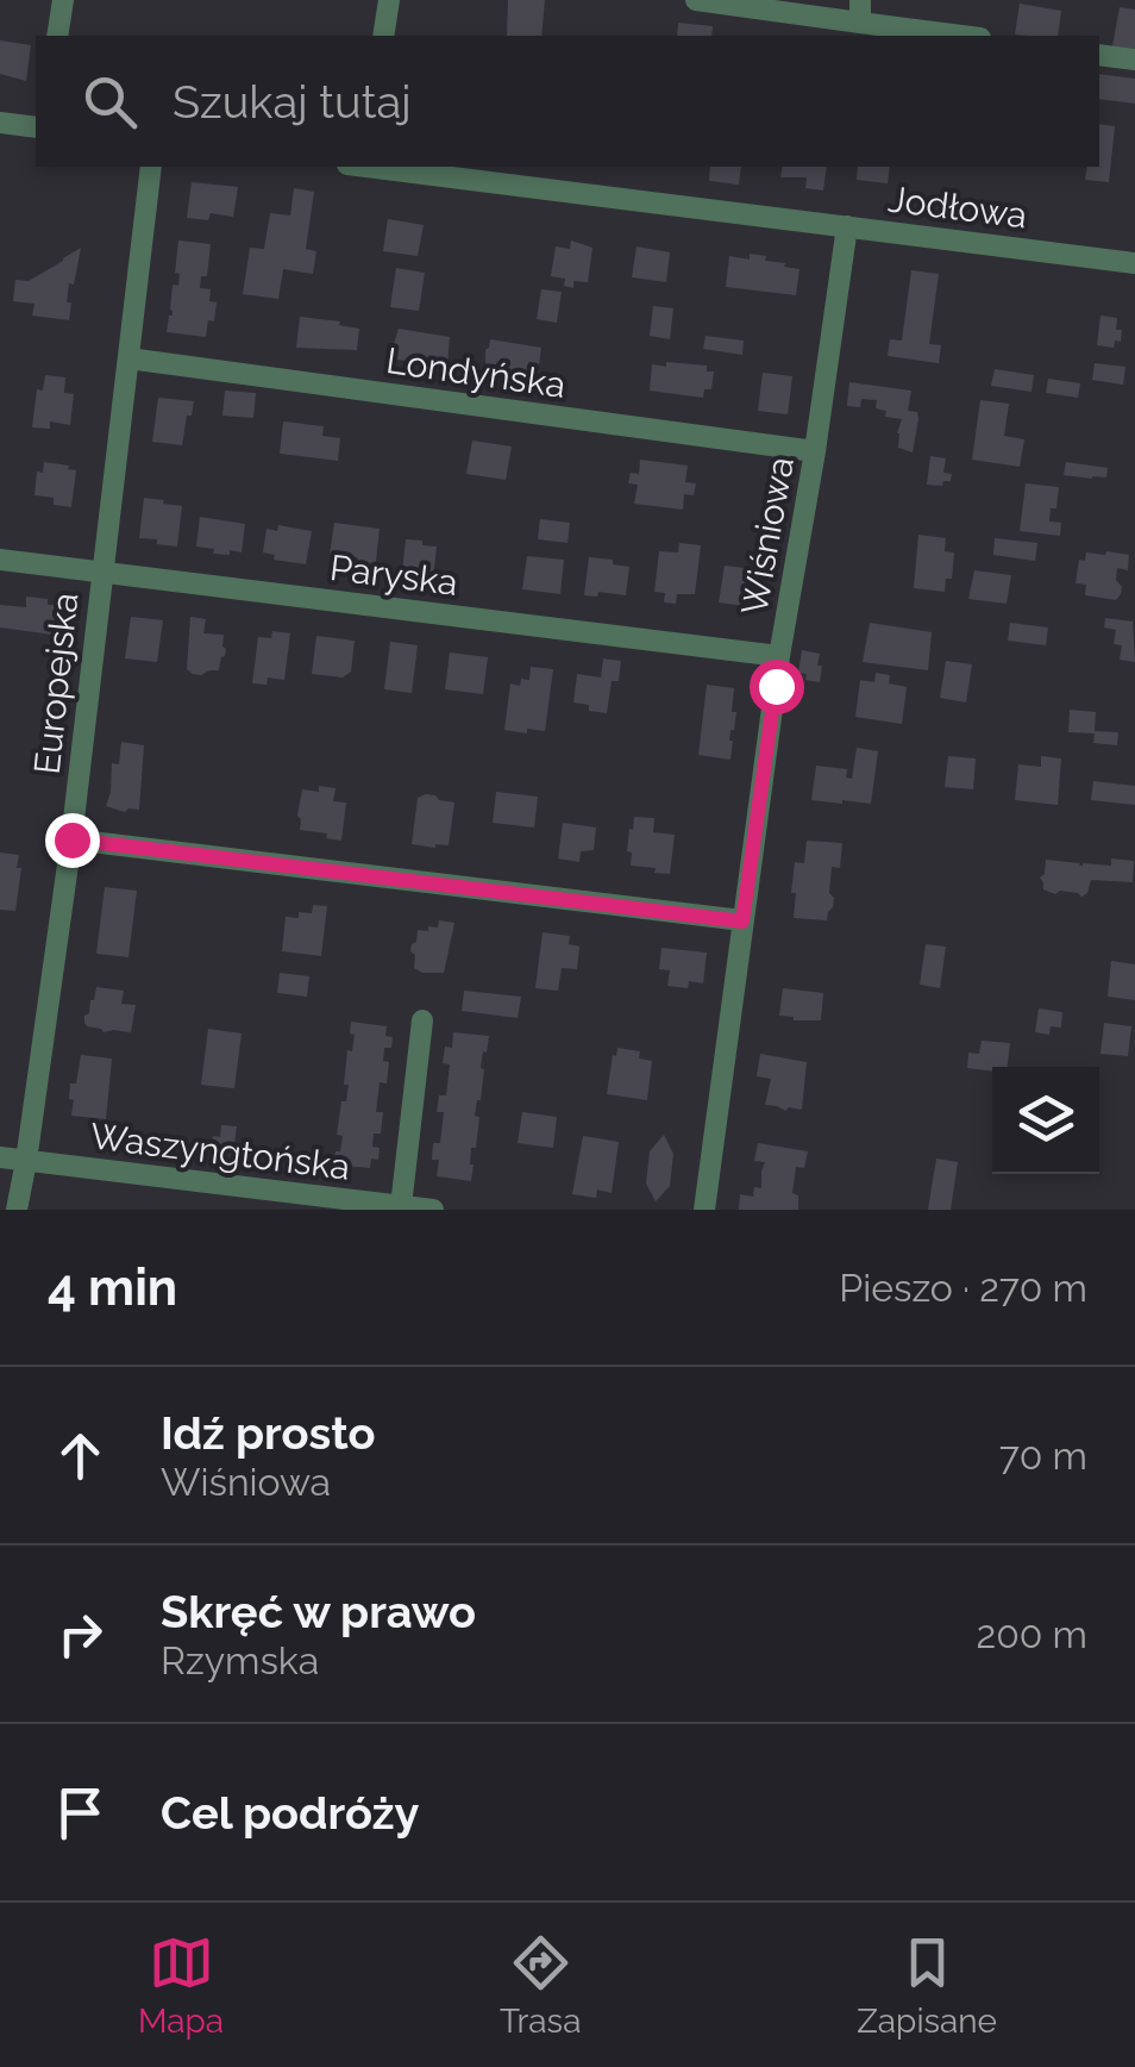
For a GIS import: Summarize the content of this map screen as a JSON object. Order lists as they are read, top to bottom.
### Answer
{
  "streets": {
    "street": [
      "Jodłowa",
      "Londyńska",
      "Wiśniowa",
      "Paryska",
      "Europejska",
      "Waszyngtońska"
    ]
  },
  "crossings": [
    ["Jodłowa", "Wiśniowa"],
    ["Londyńska", "Wiśniowa"],
    ["Londyńska", "Europejska"],
    ["Wiśniowa", "Paryska"],
    ["Paryska", "Europejska"],
    ["Europejska", "Waszyngtońska"]
  ],
  "page": {
    "search": "Szukaj tutaj",
    "heading": ["4 min", "Pieszo · 270 m"],
    "list": [
      ["Idź prosto", "Wiśniowa", "70 m"],
      ["Skręć w prawo", "Rzymska", "200 m"],
      "Cel podróży"
    ],
    "nav": ["Mapa", "Trasa", "Zapisane"]
  }
}
